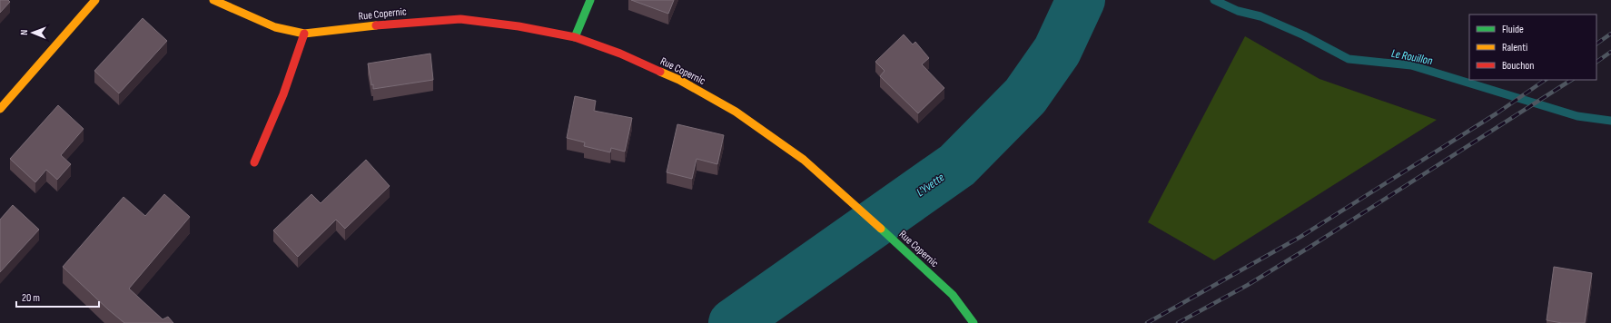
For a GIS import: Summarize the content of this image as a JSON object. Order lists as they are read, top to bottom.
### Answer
{
  "streets": {
    "street": ["Rue Copernic"]
  },
  "water": ["Le Rouillon", "L'Yvette"],
  "legend": ["Fluide", "Ralenti", "Bouchon"],
  "scale_bar": "20 m",
  "north": "left"
}
